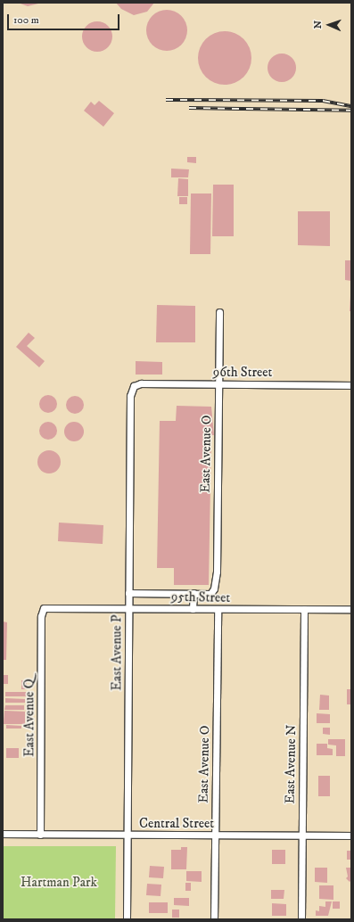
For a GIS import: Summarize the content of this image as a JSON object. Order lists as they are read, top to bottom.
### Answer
{
  "streets": {
    "street": [
      "96th Street",
      "East Avenue O",
      "95th Street",
      "East Avenue P",
      "East Avenue Q",
      "East Avenue N",
      "Central Street"
    ]
  },
  "crossings": [
    ["96th Street", "East Avenue O"],
    ["96th Street", "East Avenue P"],
    ["East Avenue O", "95th Street"],
    ["East Avenue O", "Central Street"],
    ["95th Street", "East Avenue P"],
    ["95th Street", "East Avenue Q"],
    ["95th Street", "East Avenue N"],
    ["East Avenue P", "Central Street"],
    ["East Avenue Q", "Central Street"],
    ["East Avenue N", "Central Street"]
  ],
  "parks": ["Hartman Park"],
  "scale_bar": "100 m",
  "north": "left"
}
